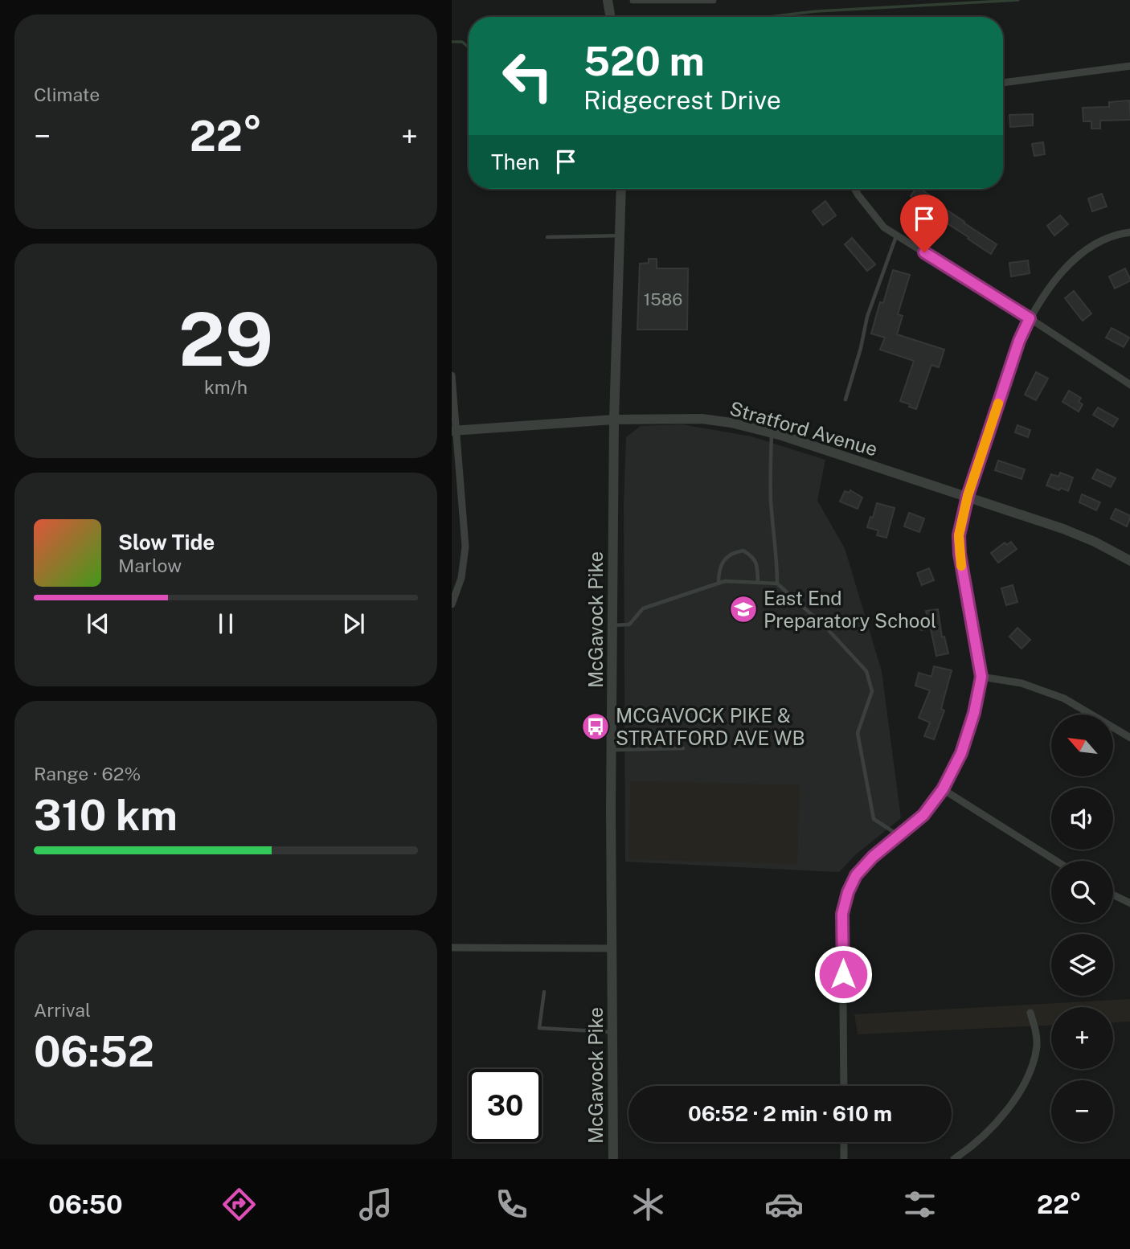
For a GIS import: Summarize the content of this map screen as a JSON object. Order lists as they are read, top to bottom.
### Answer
{
  "streets": {
    "street": ["Stratford Avenue", "McGavock Pike"]
  },
  "crossings": [
    ["Stratford Avenue", "McGavock Pike"]
  ],
  "places": {
    "school or university": ["East End Preparatory School"],
    "bus stop": ["MCGAVOCK PIKE & STRATFORD AVE WB"]
  },
  "house_numbers": ["1586"],
  "north": "top left",
  "page": {
    "tile": [
      "Climate",
      ["29", "km/h"],
      ["Range · 62%", "310 km"],
      ["Arrival", "06:52"]
    ],
    "turn": ["520 m", "Ridgecrest Drive"],
    "heat": ["−", "22°", "+"],
    "then": "Then",
    "song": ["Slow Tide", "Marlow"],
    "map_buttons": ["+", "−"],
    "limit": "30",
    "trip": "06:52 · 2 min · 610 m",
    "tabs": ["06:50", "22°"]
  }
}
